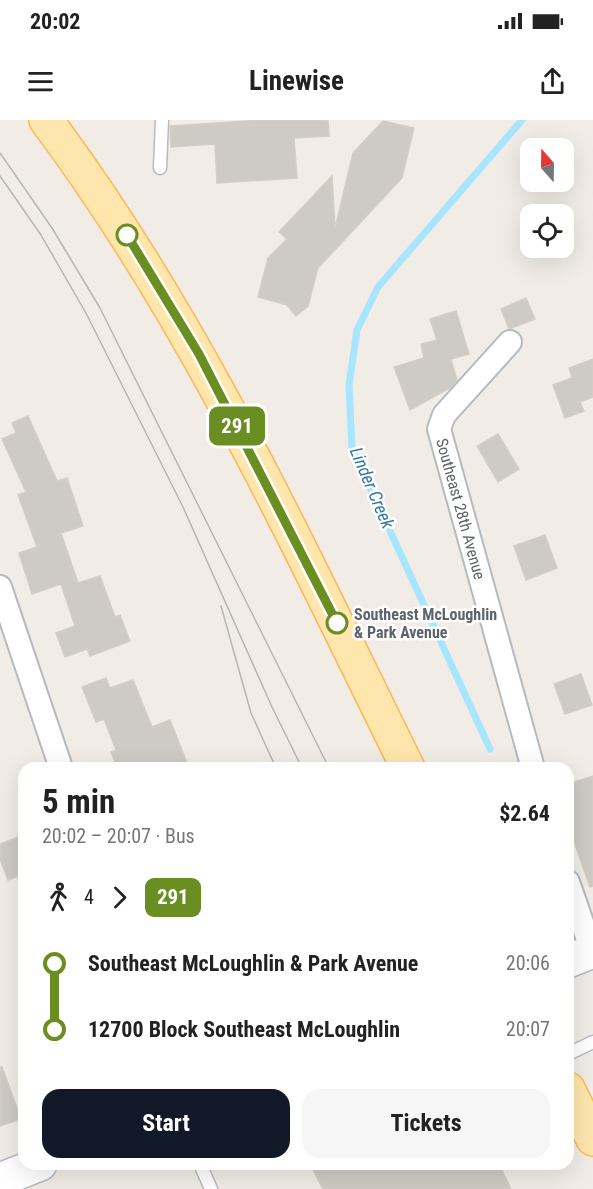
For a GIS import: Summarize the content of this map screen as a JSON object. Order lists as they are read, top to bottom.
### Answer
{
  "streets": {
    "street": ["Southeast 28th Avenue"]
  },
  "water": ["Linder Creek"],
  "places": ["Southeast McLoughlin & Park Avenue"],
  "lines": ["bus line 291"],
  "north": "top",
  "page": {
    "status": "20:02",
    "header": "Linewise",
    "on_map": "291",
    "heading": ["5 min", "20:02 – 20:07 · Bus", "$2.64"],
    "legs": ["4", "291"],
    "list": [
      {
        "name": "Southeast McLoughlin & Park Avenue",
        "value": "20:06"
      },
      {
        "name": "12700 Block Southeast McLoughlin",
        "value": "20:07"
      }
    ],
    "buttons": ["Start", "Tickets"]
  }
}
